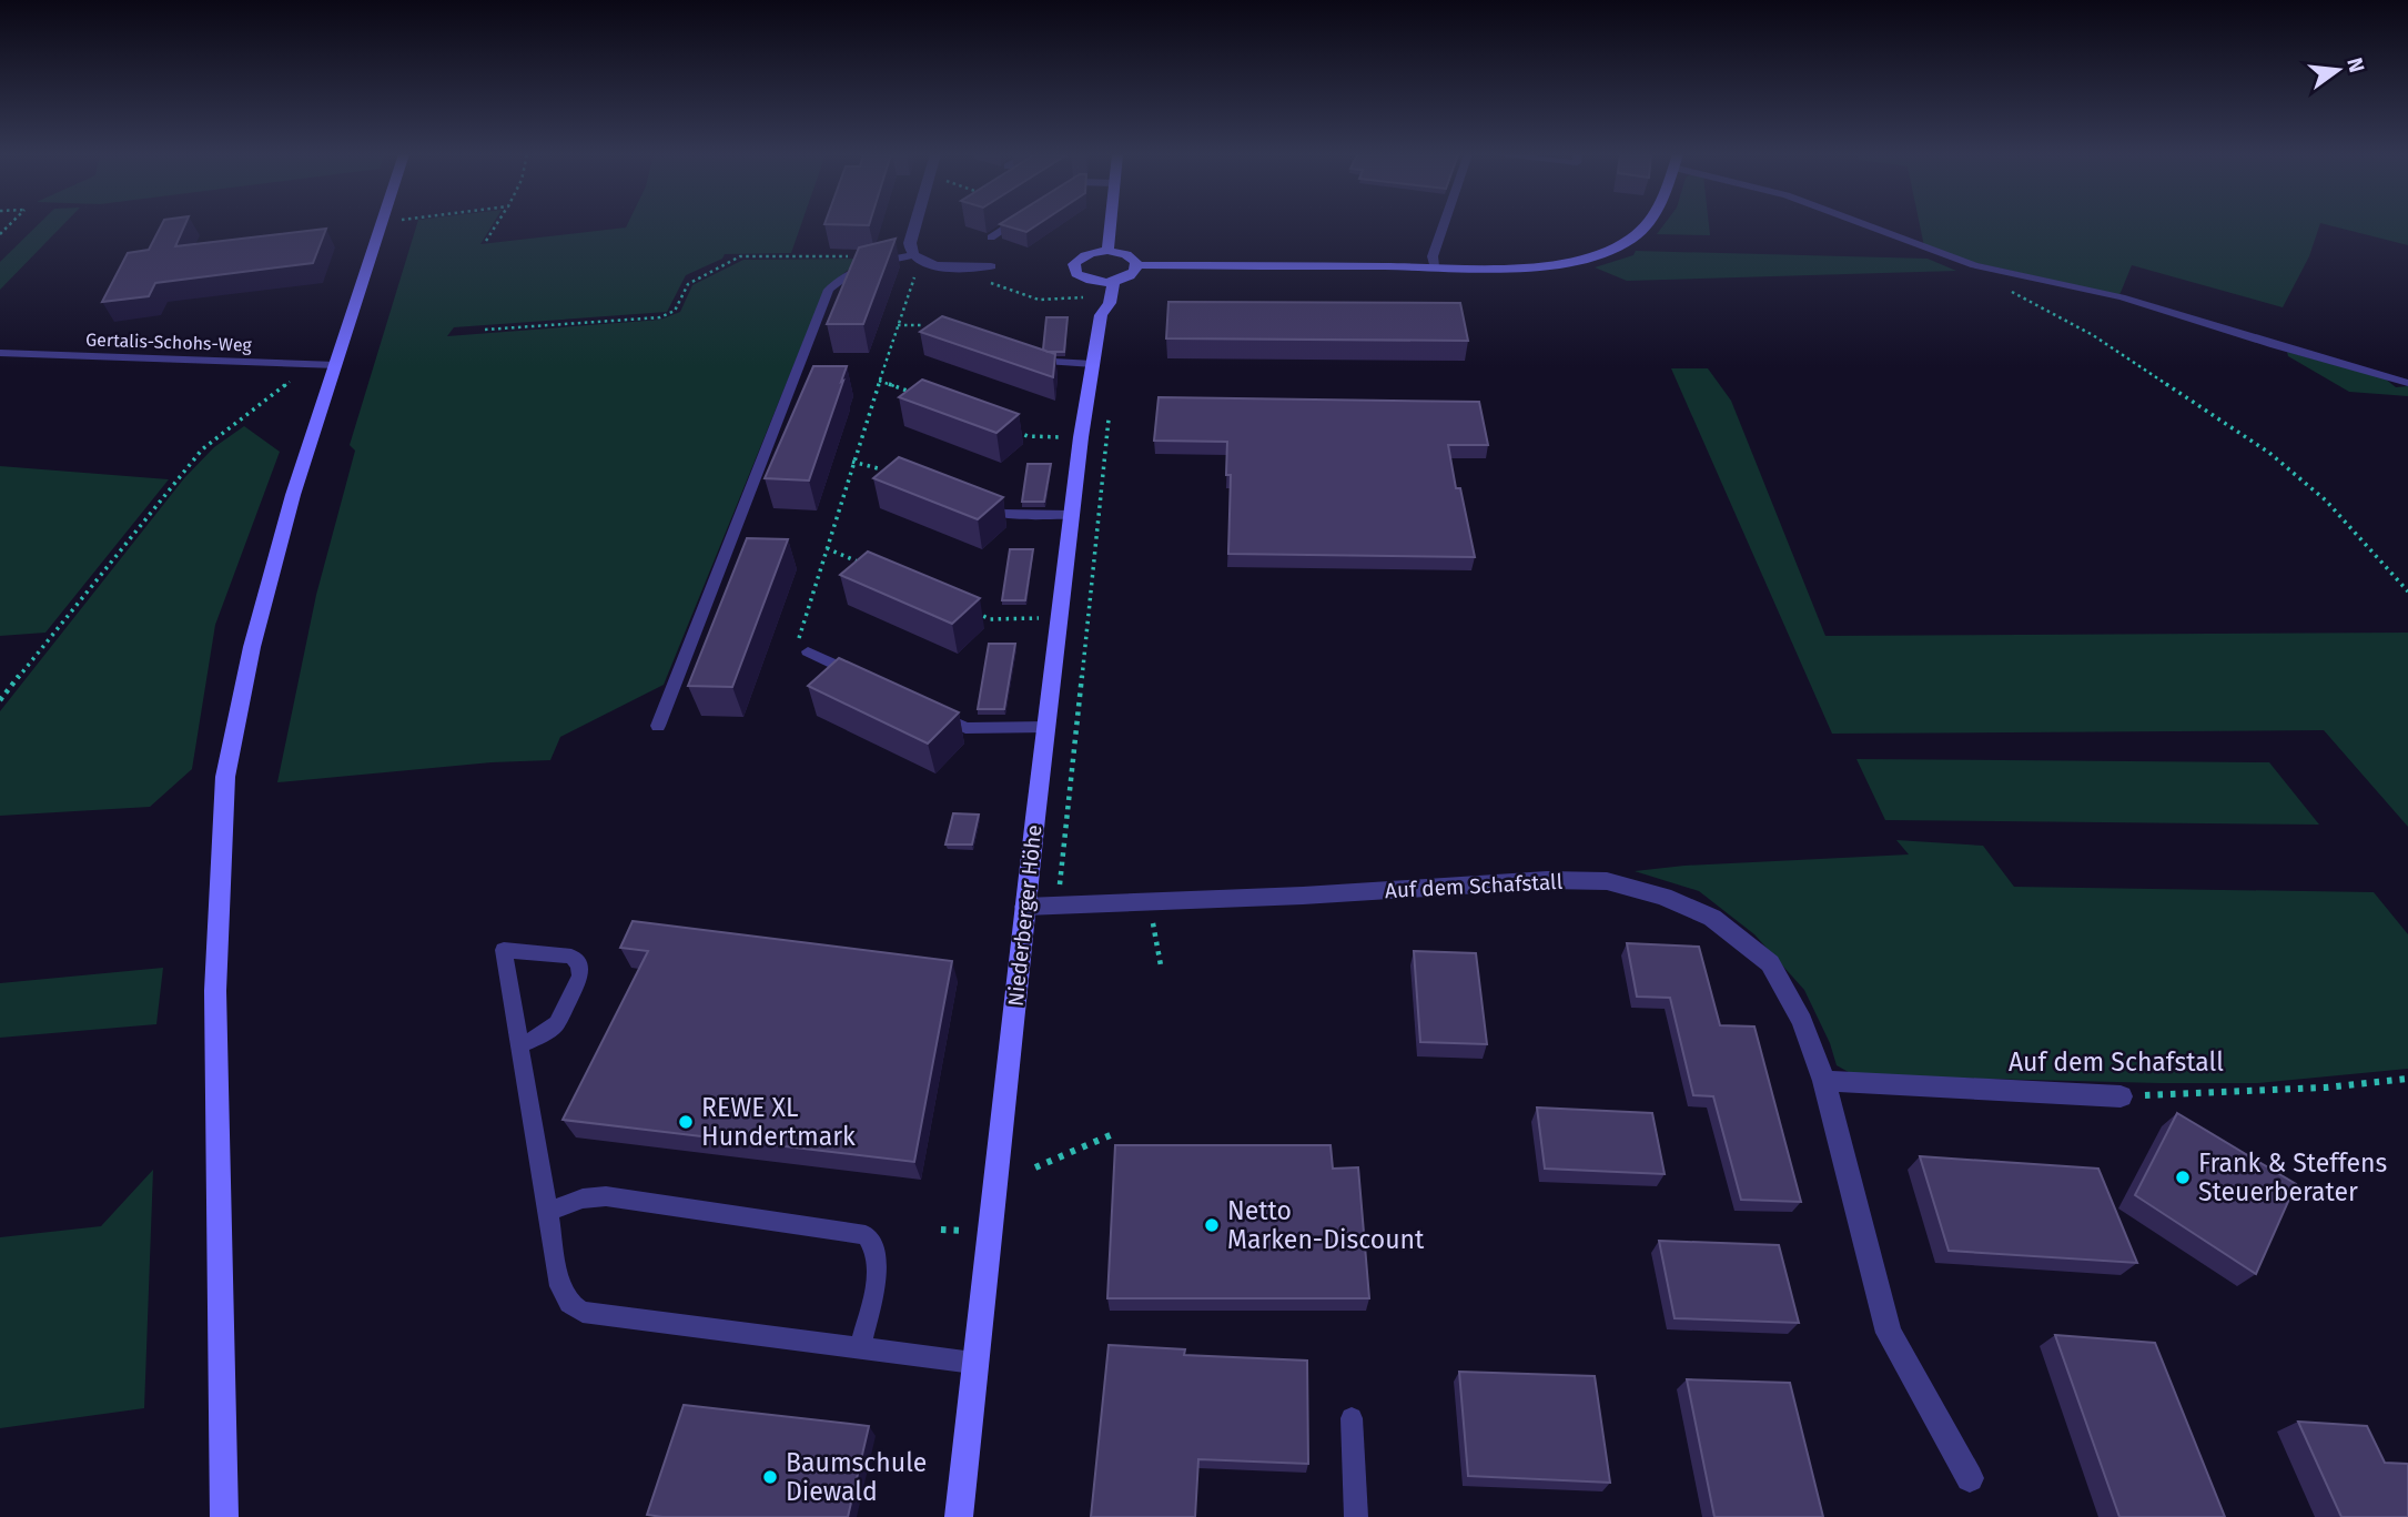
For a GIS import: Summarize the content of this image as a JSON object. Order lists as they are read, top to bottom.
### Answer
{
  "streets": {
    "street": ["Auf dem Schafstall", "Niederberger Höhe"],
    "lane": ["Gertalis-Schohs-Weg"]
  },
  "crossings": [
    ["Auf dem Schafstall", "Niederberger Höhe"]
  ],
  "places": [
    "REWE XL Hundertmark",
    "Frank & Steffens Steuerberater",
    "Netto Marken-Discount",
    "Baumschule Diewald"
  ],
  "north": "right"
}
